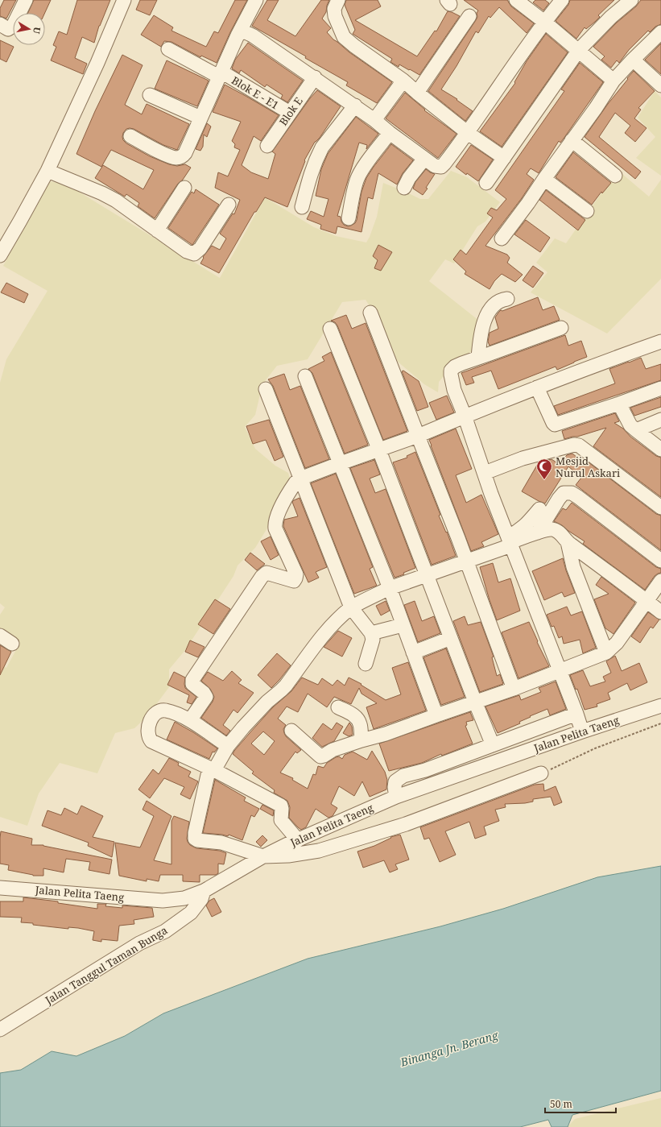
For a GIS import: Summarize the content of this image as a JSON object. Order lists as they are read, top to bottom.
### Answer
{
  "streets": {
    "street": [
      "Blok E - E1",
      "Blok E",
      "Jalan Pelita Taeng",
      "Jalan Tanggul Taman Bunga"
    ]
  },
  "crossings": [
    ["Blok E - E1", "Blok E"],
    ["Jalan Pelita Taeng", "Jalan Tanggul Taman Bunga"]
  ],
  "water": ["Binanga Jn. Berang"],
  "places": {
    "mosque": ["Mesjid Nurul Askari"]
  },
  "scale_bar": "50 m",
  "north": "right"
}
